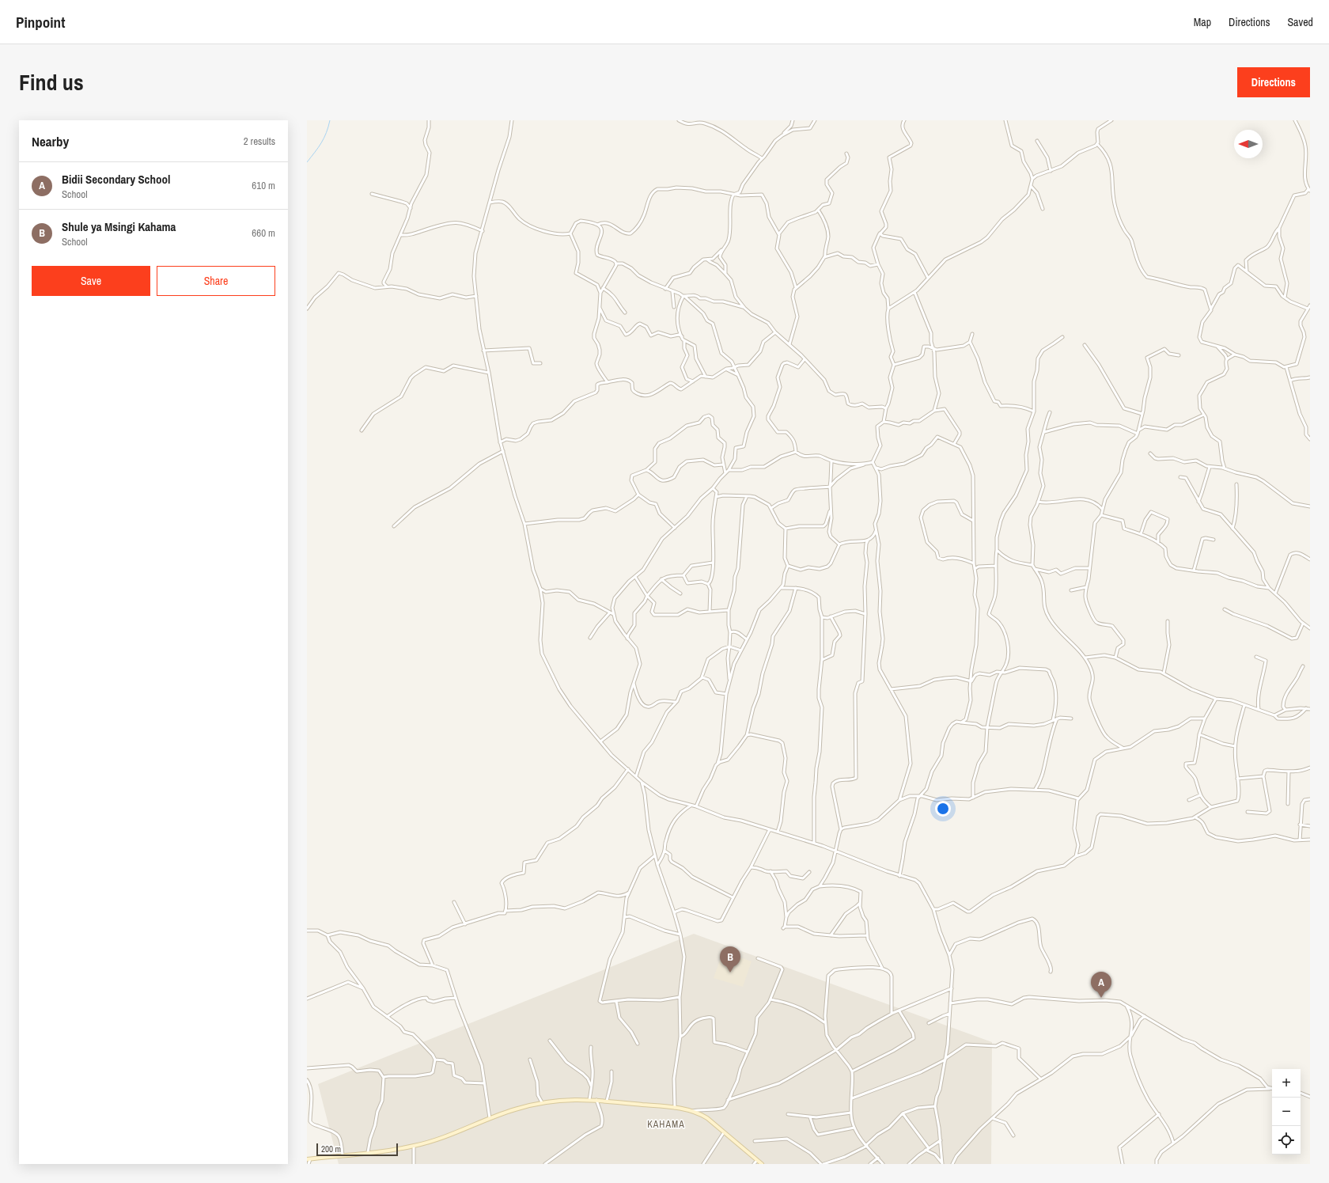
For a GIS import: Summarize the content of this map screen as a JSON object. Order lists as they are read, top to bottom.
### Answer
{
  "districts": ["KAHAMA"],
  "scale_bar": "200 m",
  "north": "left",
  "page": {
    "header": "Pinpoint",
    "nav": ["Map", "Directions", "Saved"],
    "title": "Find us",
    "buttons": [
      "Directions",
      ["Save", "Share"]
    ],
    "heading": ["Nearby", "2 results"],
    "list": [
      {
        "mark": "A",
        "name": "Bidii Secondary School",
        "note": "School",
        "value": "610 m"
      },
      {
        "mark": "B",
        "name": "Shule ya Msingi Kahama",
        "note": "School",
        "value": "660 m"
      }
    ],
    "pins": ["B", "A"],
    "map_buttons": ["+", "−"],
    "scale": "200 m"
  }
}
